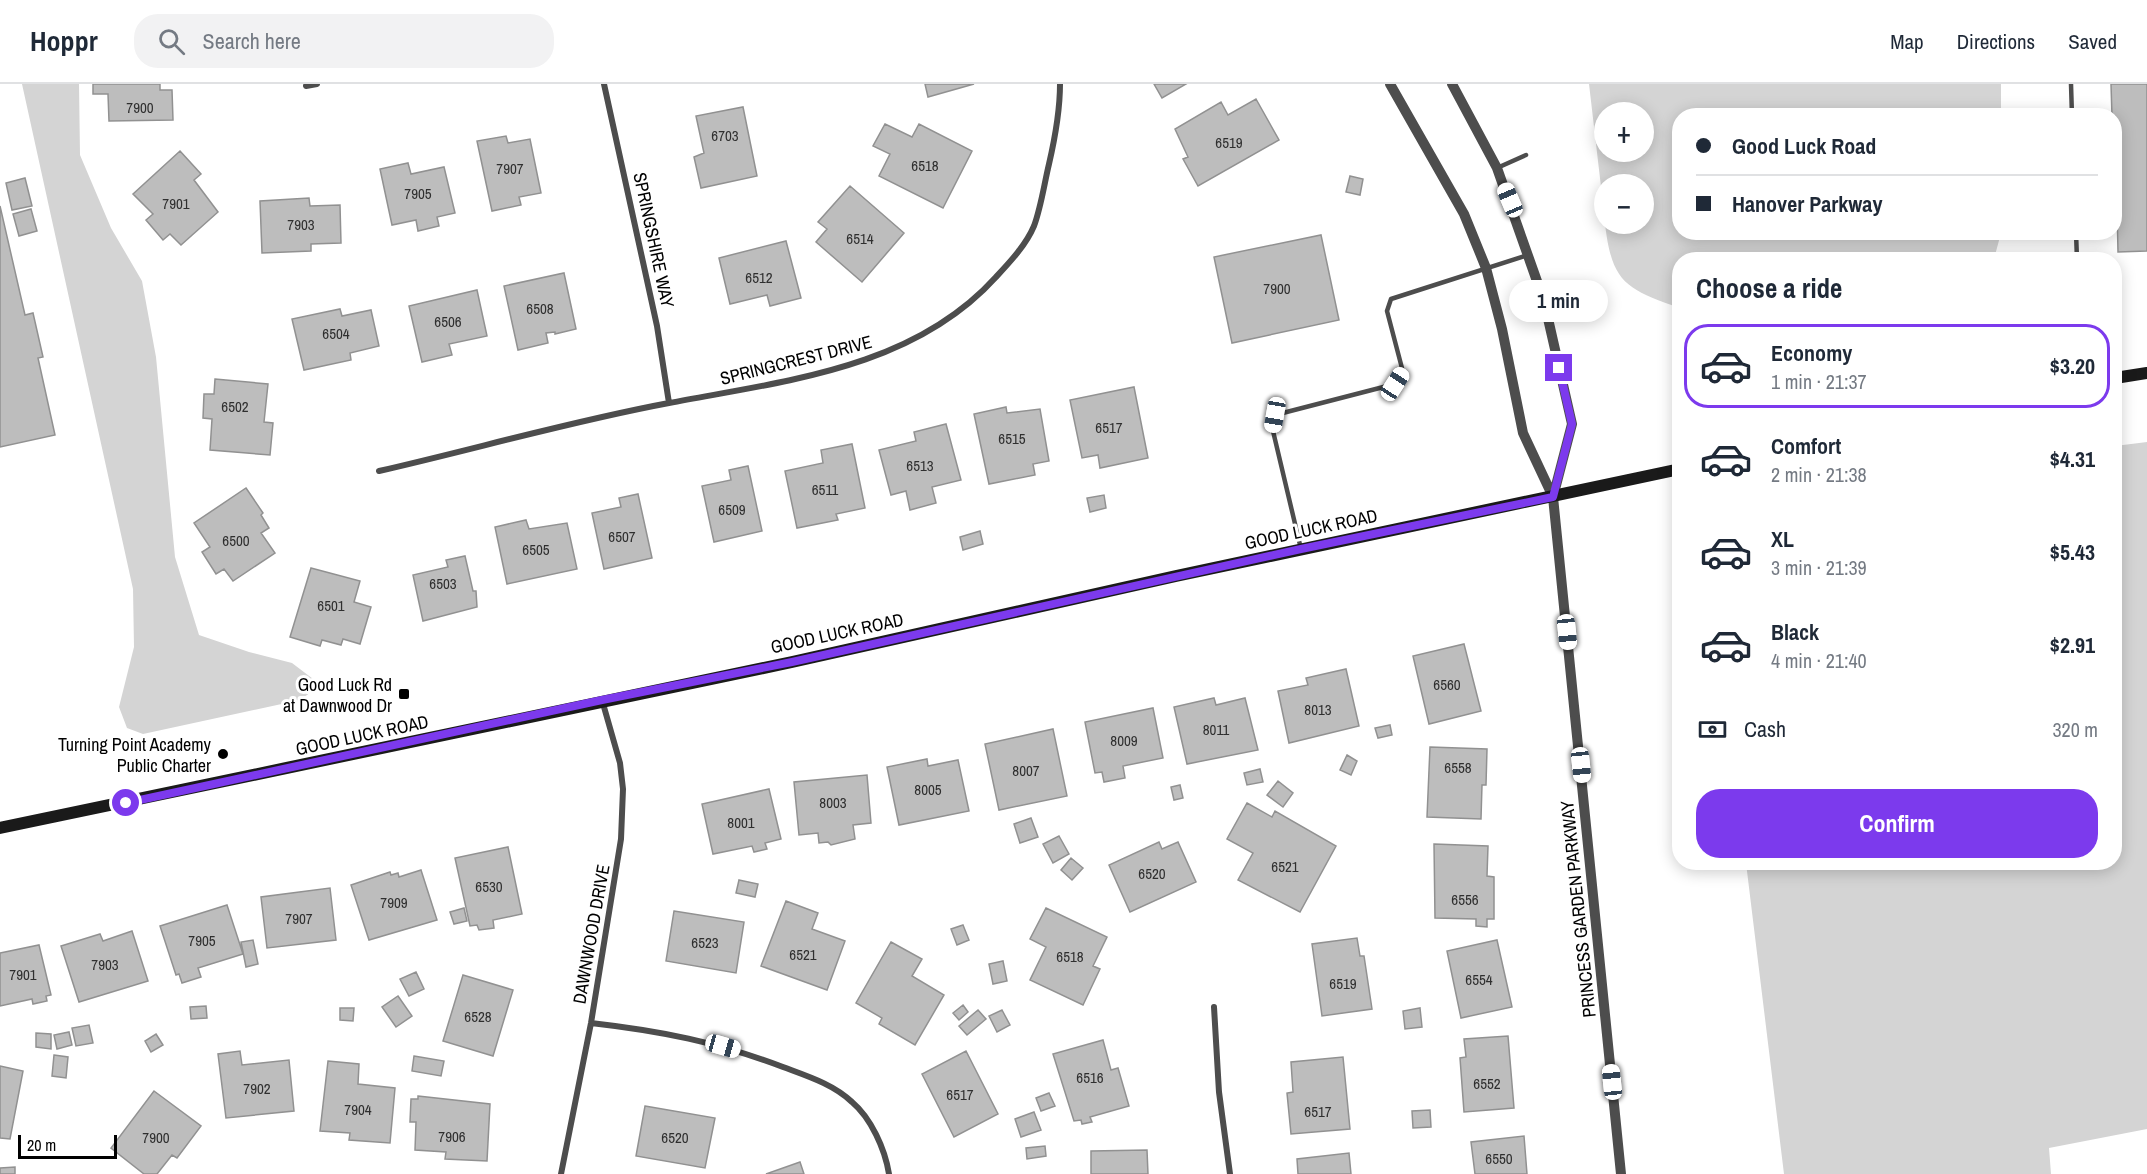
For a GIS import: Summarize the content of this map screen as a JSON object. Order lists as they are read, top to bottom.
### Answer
{
  "streets": {
    "main road": ["GOOD LUCK ROAD"],
    "street": [
      "SPRINGSHIRE WAY",
      "SPRINGCREST DRIVE",
      "PRINCESS GARDEN PARKWAY",
      "DAWNWOOD DRIVE"
    ]
  },
  "crossings": [
    ["SPRINGSHIRE WAY", "SPRINGCREST DRIVE"],
    ["GOOD LUCK ROAD", "PRINCESS GARDEN PARKWAY"],
    ["GOOD LUCK ROAD", "DAWNWOOD DRIVE"]
  ],
  "places": {
    "transit": ["Good Luck Rd at Dawnwood Dr"],
    "other": ["Turning Point Academy Public Charter"]
  },
  "house_numbers": [
    "7900",
    "6703",
    "6519",
    "6518",
    "7907",
    "7905",
    "7901",
    "7903",
    "6514",
    "6512",
    "7900",
    "6508",
    "6506",
    "6504",
    "6502",
    "6517",
    "6515",
    "6513",
    "6511",
    "6509",
    "6507",
    "6500",
    "6505",
    "6503",
    "6501",
    "6560",
    "8013",
    "8011",
    "8009",
    "6558",
    "8007",
    "8005",
    "8003",
    "8001",
    "6521",
    "6520",
    "6530",
    "6556",
    "7909",
    "7907",
    "7905",
    "6523",
    "6521",
    "6518",
    "7903",
    "7901",
    "6554",
    "6519",
    "6528",
    "6516",
    "6552",
    "7902",
    "6517",
    "7904",
    "6517",
    "7906",
    "7900",
    "6520",
    "6550"
  ],
  "scale_bar": "20 m",
  "page": {
    "header": "Hoppr",
    "search": "Search here",
    "nav": ["Map", "Directions", "Saved"],
    "map_buttons": ["+", "−"],
    "banner": ["Good Luck Road", "Hanover Parkway"],
    "heading": "Choose a ride",
    "bubble": "1 min",
    "list": [
      {
        "name": "Economy",
        "note": "1 min · 21:37",
        "value": "$3.20"
      },
      {
        "name": "Comfort",
        "note": "2 min · 21:38",
        "value": "$4.31"
      },
      {
        "name": "XL",
        "note": "3 min · 21:39",
        "value": "$5.43"
      },
      {
        "name": "Black",
        "note": "4 min · 21:40",
        "value": "$2.91"
      }
    ],
    "pay": ["Cash", "320 m"],
    "buttons": "Confirm",
    "scale": "20 m"
  }
}
